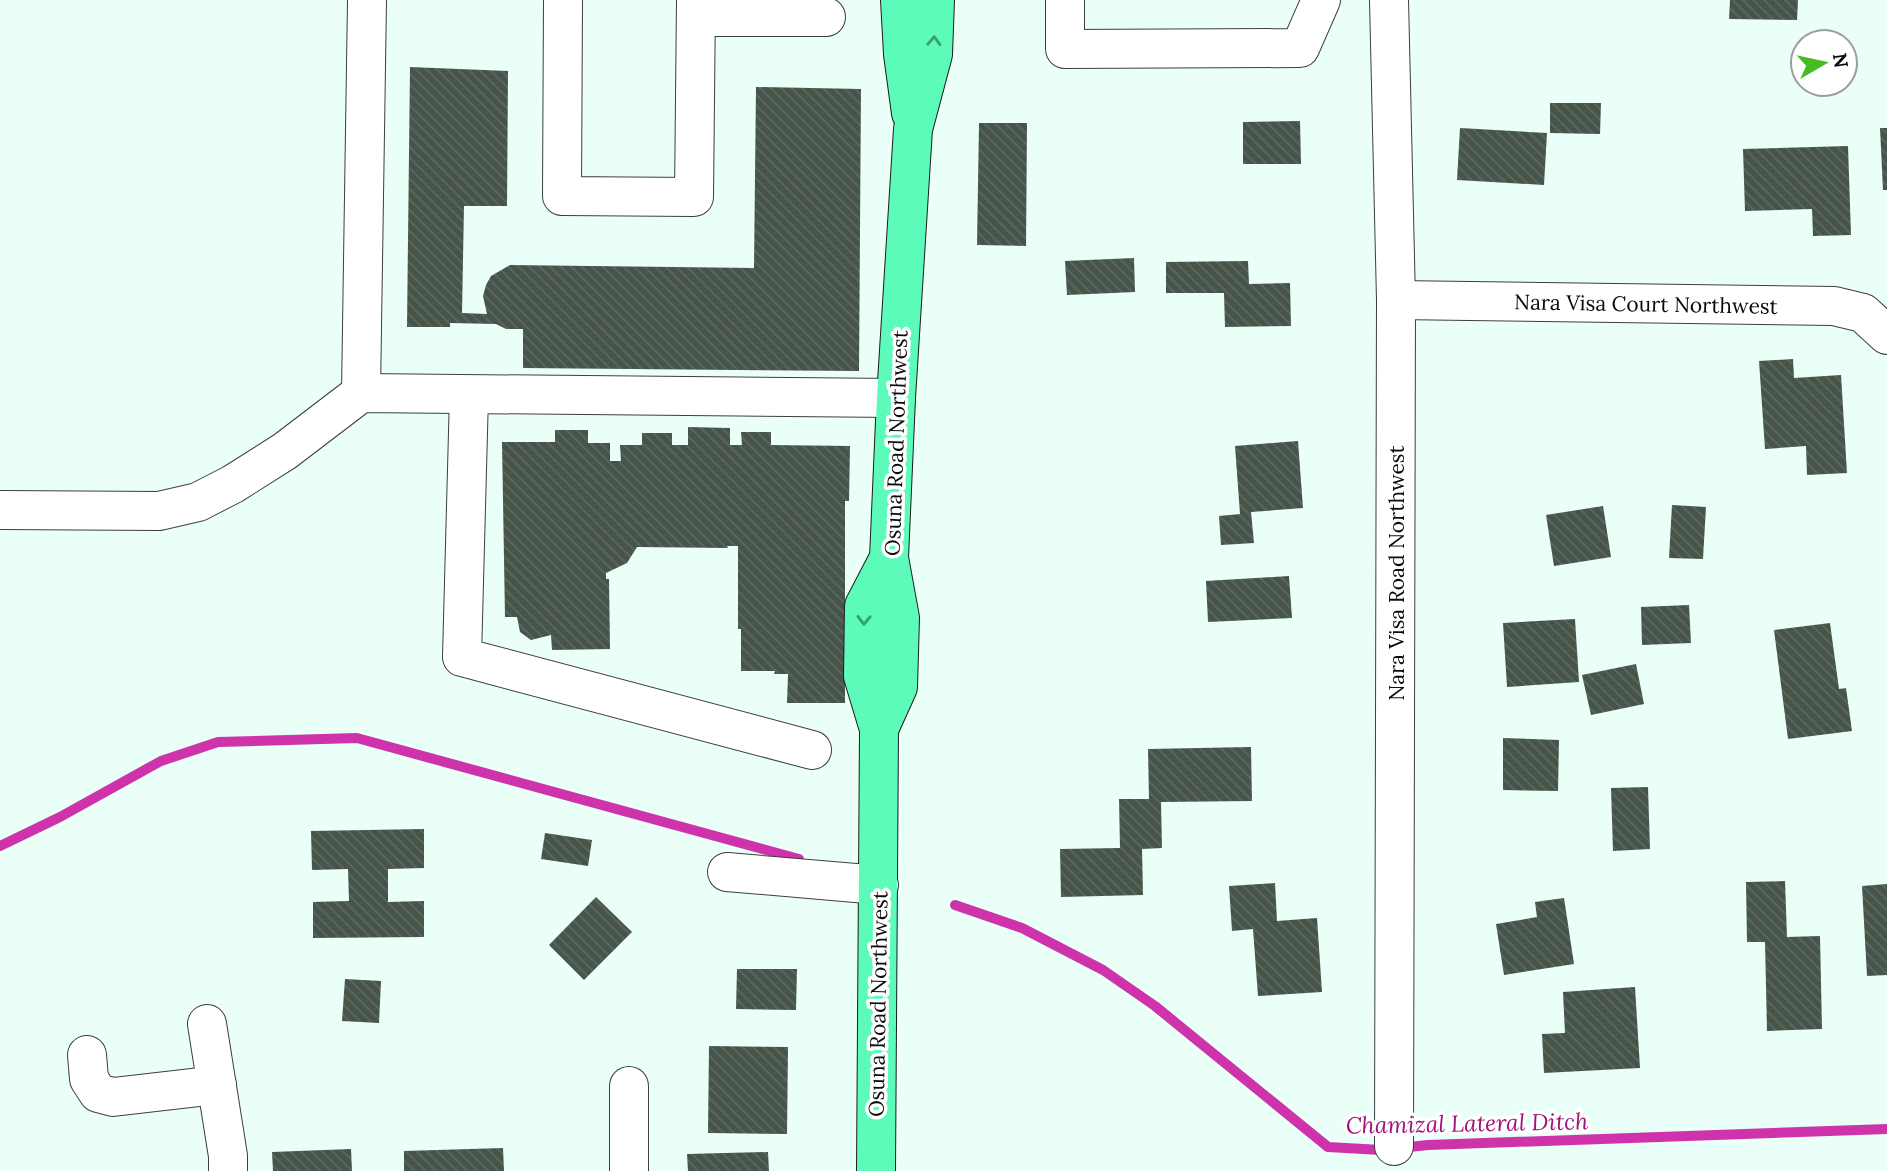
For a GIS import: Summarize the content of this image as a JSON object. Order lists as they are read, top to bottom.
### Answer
{
  "streets": {
    "main road": ["Osuna Road Northwest"],
    "street": ["Nara Visa Court Northwest", "Nara Visa Road Northwest"]
  },
  "crossings": [
    ["Nara Visa Court Northwest", "Nara Visa Road Northwest"]
  ],
  "water": ["Chamizal Lateral Ditch"],
  "north": "right"
}
